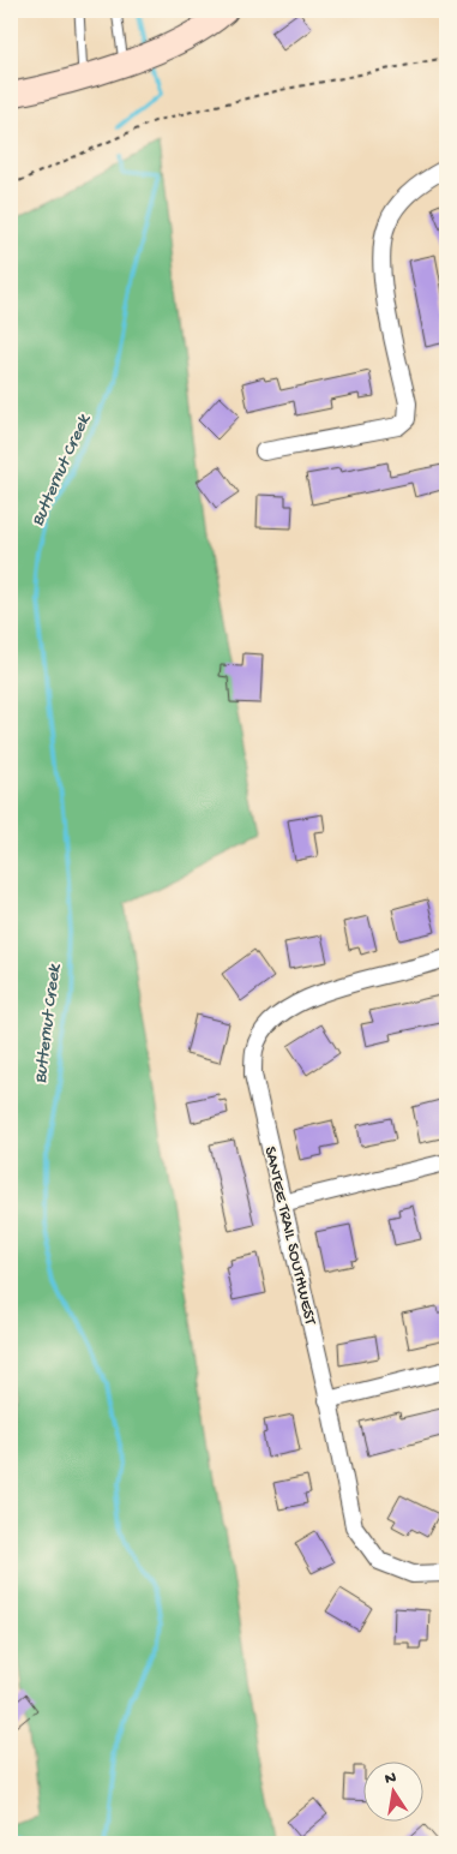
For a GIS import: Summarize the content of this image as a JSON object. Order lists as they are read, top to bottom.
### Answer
{
  "streets": {
    "street": ["SANTEE TRAIL SOUTHWEST"]
  },
  "water": ["Butternut Creek"],
  "north": "top"
}
